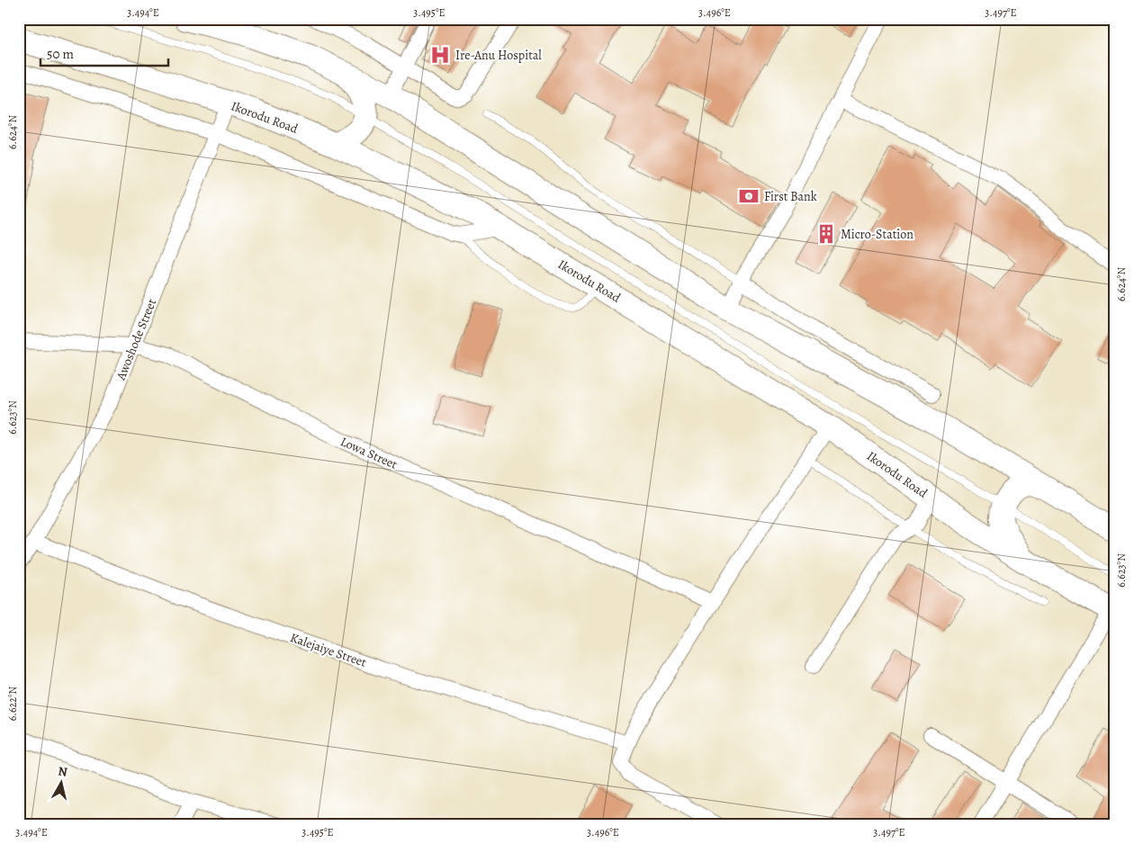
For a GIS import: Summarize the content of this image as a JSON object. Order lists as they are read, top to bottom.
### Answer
{
  "streets": {
    "highway": ["Ikorodu Road"],
    "street": ["Awoshode Street", "Lowa Street", "Kalejaiye Street"]
  },
  "crossings": [
    ["Ikorodu Road", "Awoshode Street"],
    ["Awoshode Street", "Lowa Street"],
    ["Awoshode Street", "Kalejaiye Street"]
  ],
  "places": {
    "hospital": ["Ire-Anu Hospital"],
    "bank": ["First Bank"],
    "building": ["Micro-Station"]
  },
  "scale_bar": "50 m",
  "north": "top",
  "coordinates": [
    "3.494°E",
    "3.495°E",
    "3.496°E",
    "3.497°E",
    "6.624°N",
    "6.623°N",
    "6.622°N"
  ]
}
